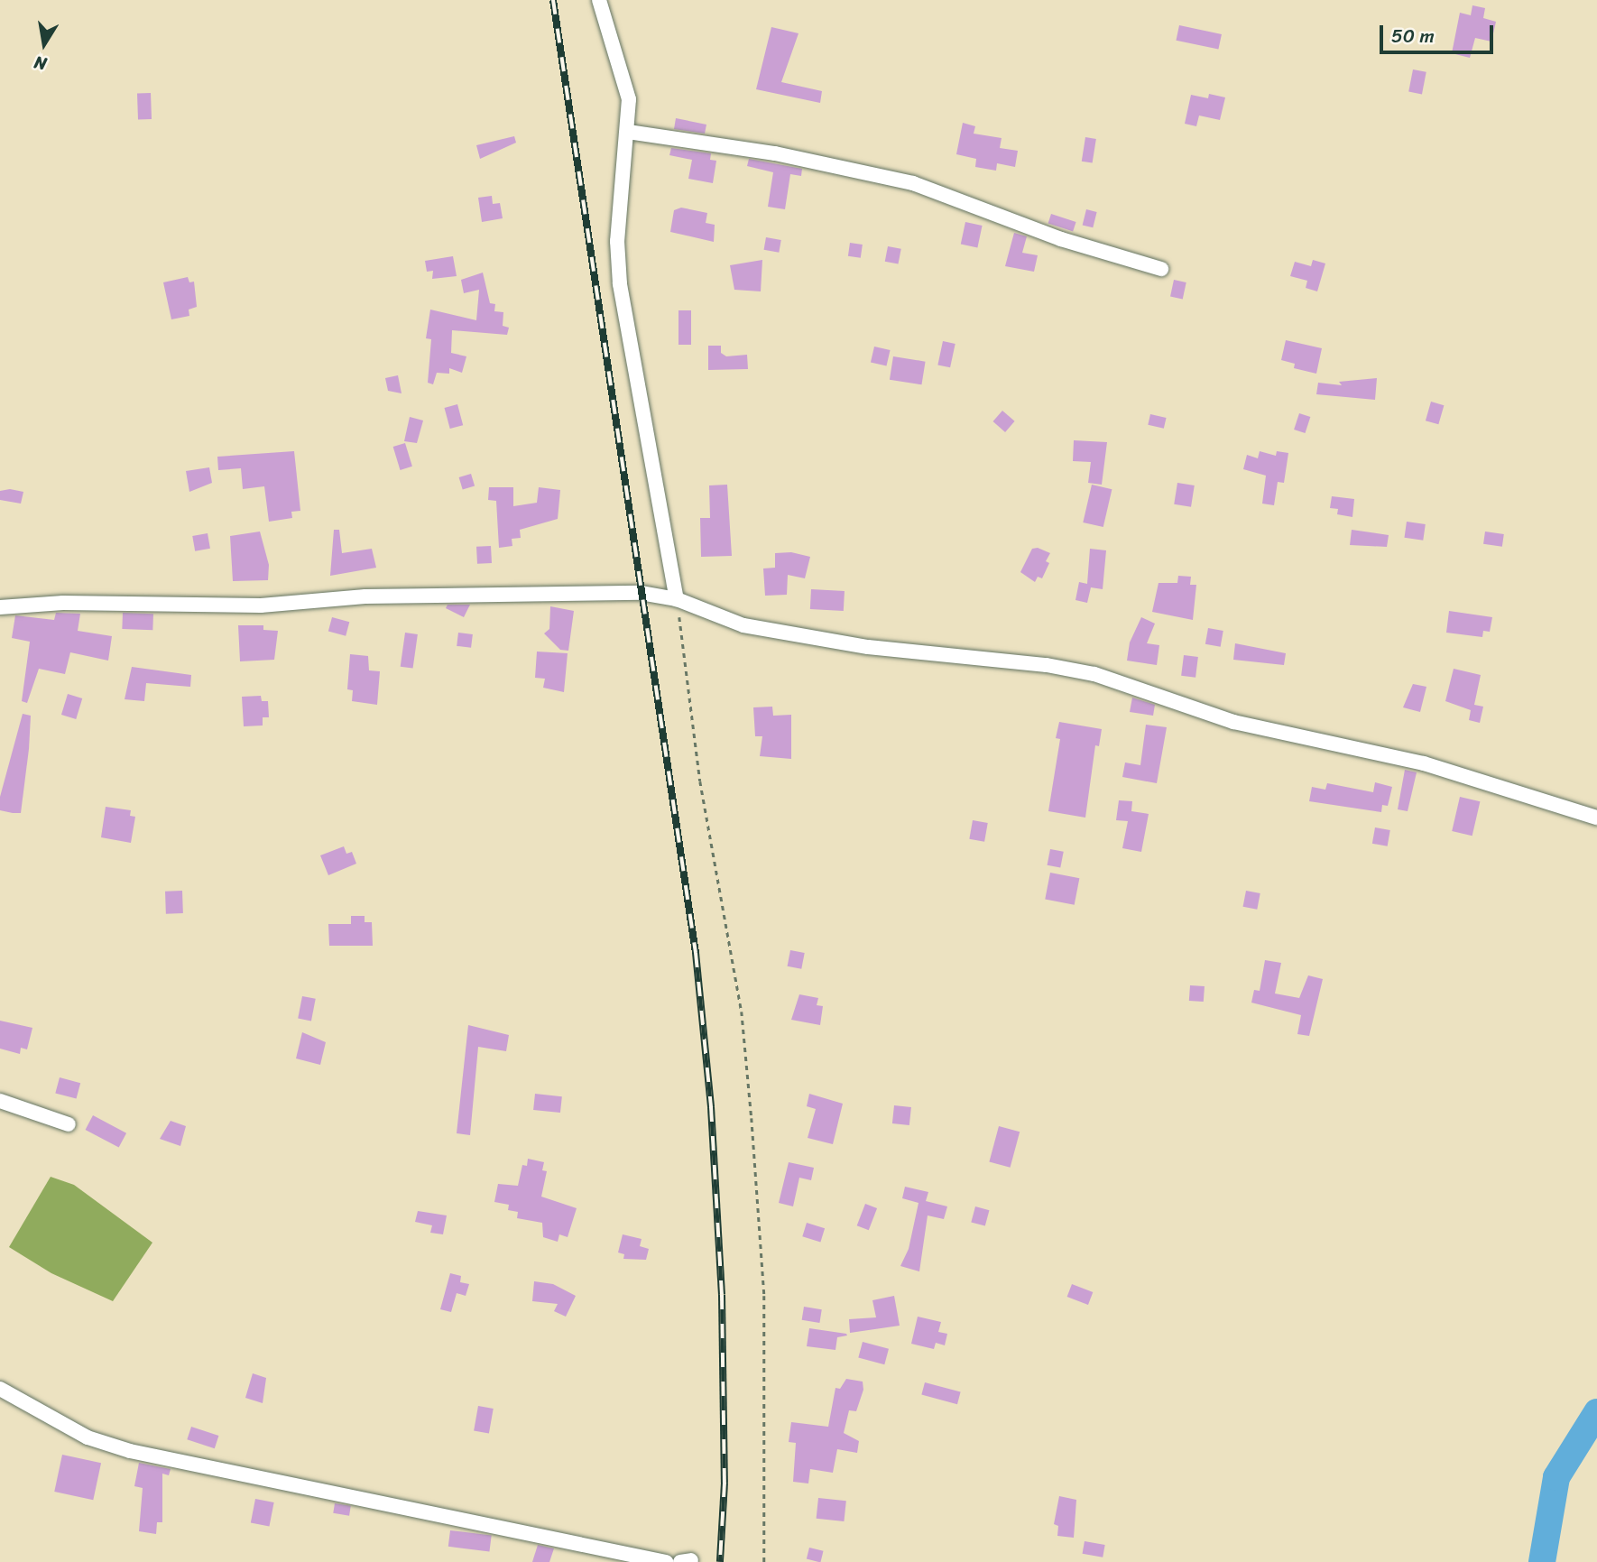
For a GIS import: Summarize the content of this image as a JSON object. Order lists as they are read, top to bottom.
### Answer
{
  "scale_bar": "50 m",
  "north": "bottom"
}
